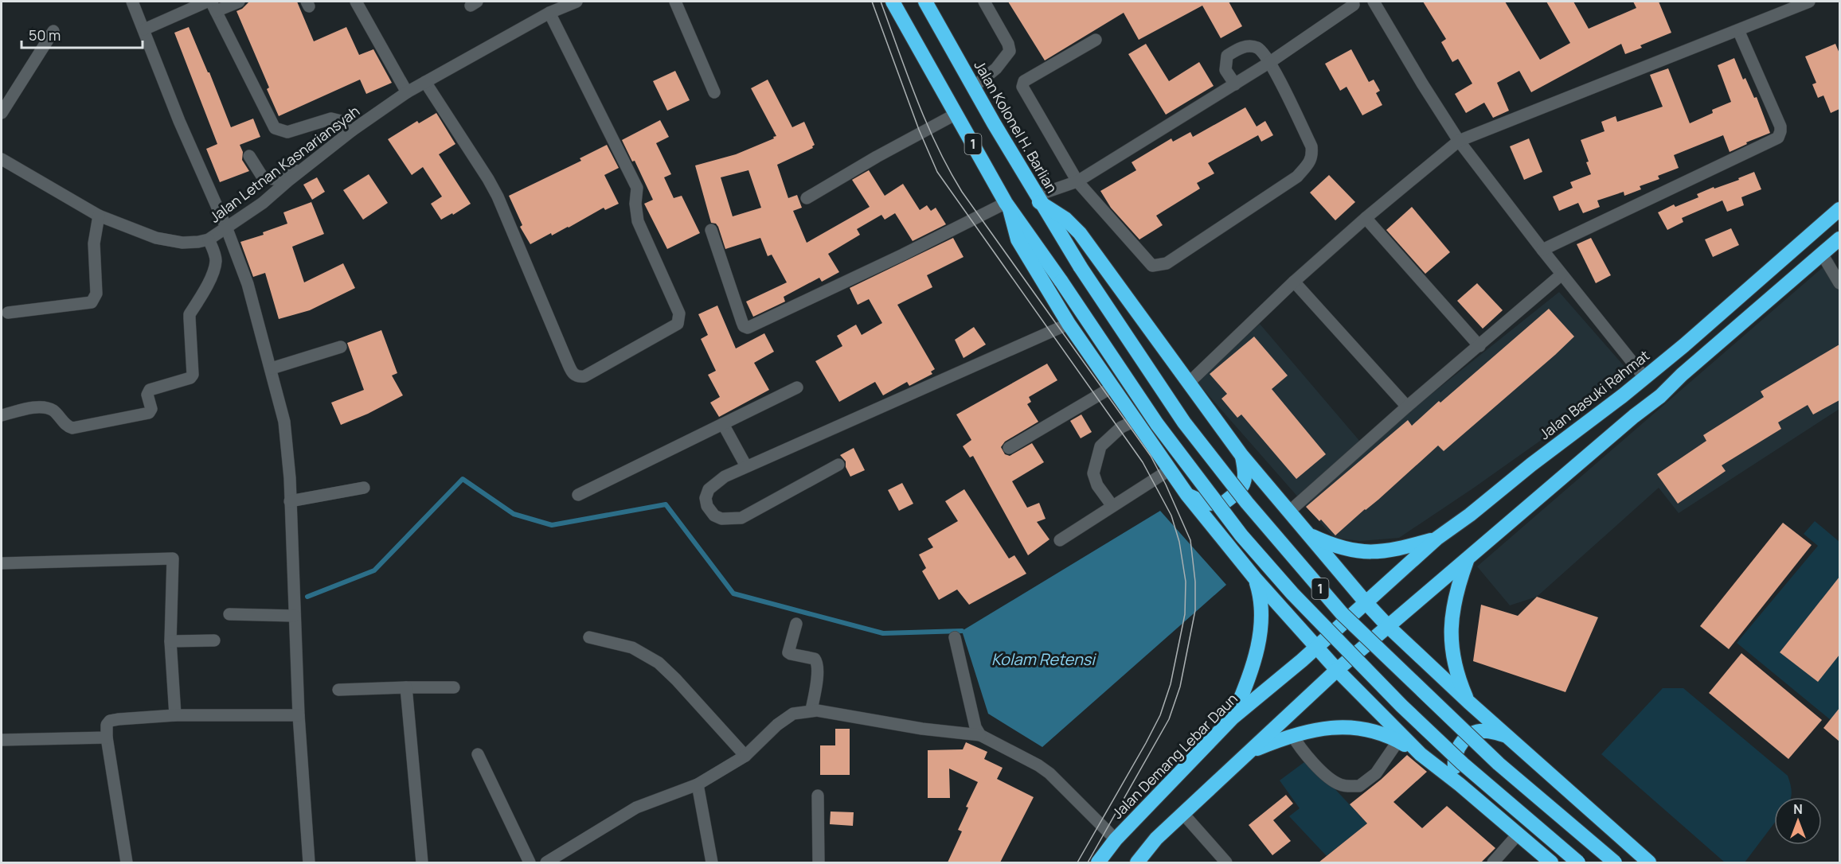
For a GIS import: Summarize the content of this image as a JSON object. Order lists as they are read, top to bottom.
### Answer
{
  "streets": {
    "highway": [
      "Jalan Kolonel H. Barlian",
      "1",
      "Jalan Basuki Rahmat",
      "Jalan Demang Lebar Daun"
    ],
    "street": ["Jalan Letnan Kasnariansyah"]
  },
  "crossings": [
    ["Jalan Basuki Rahmat", "Jalan Demang Lebar Daun"]
  ],
  "water": ["Kolam Retensi"],
  "scale_bar": "50 m",
  "north": "top"
}
